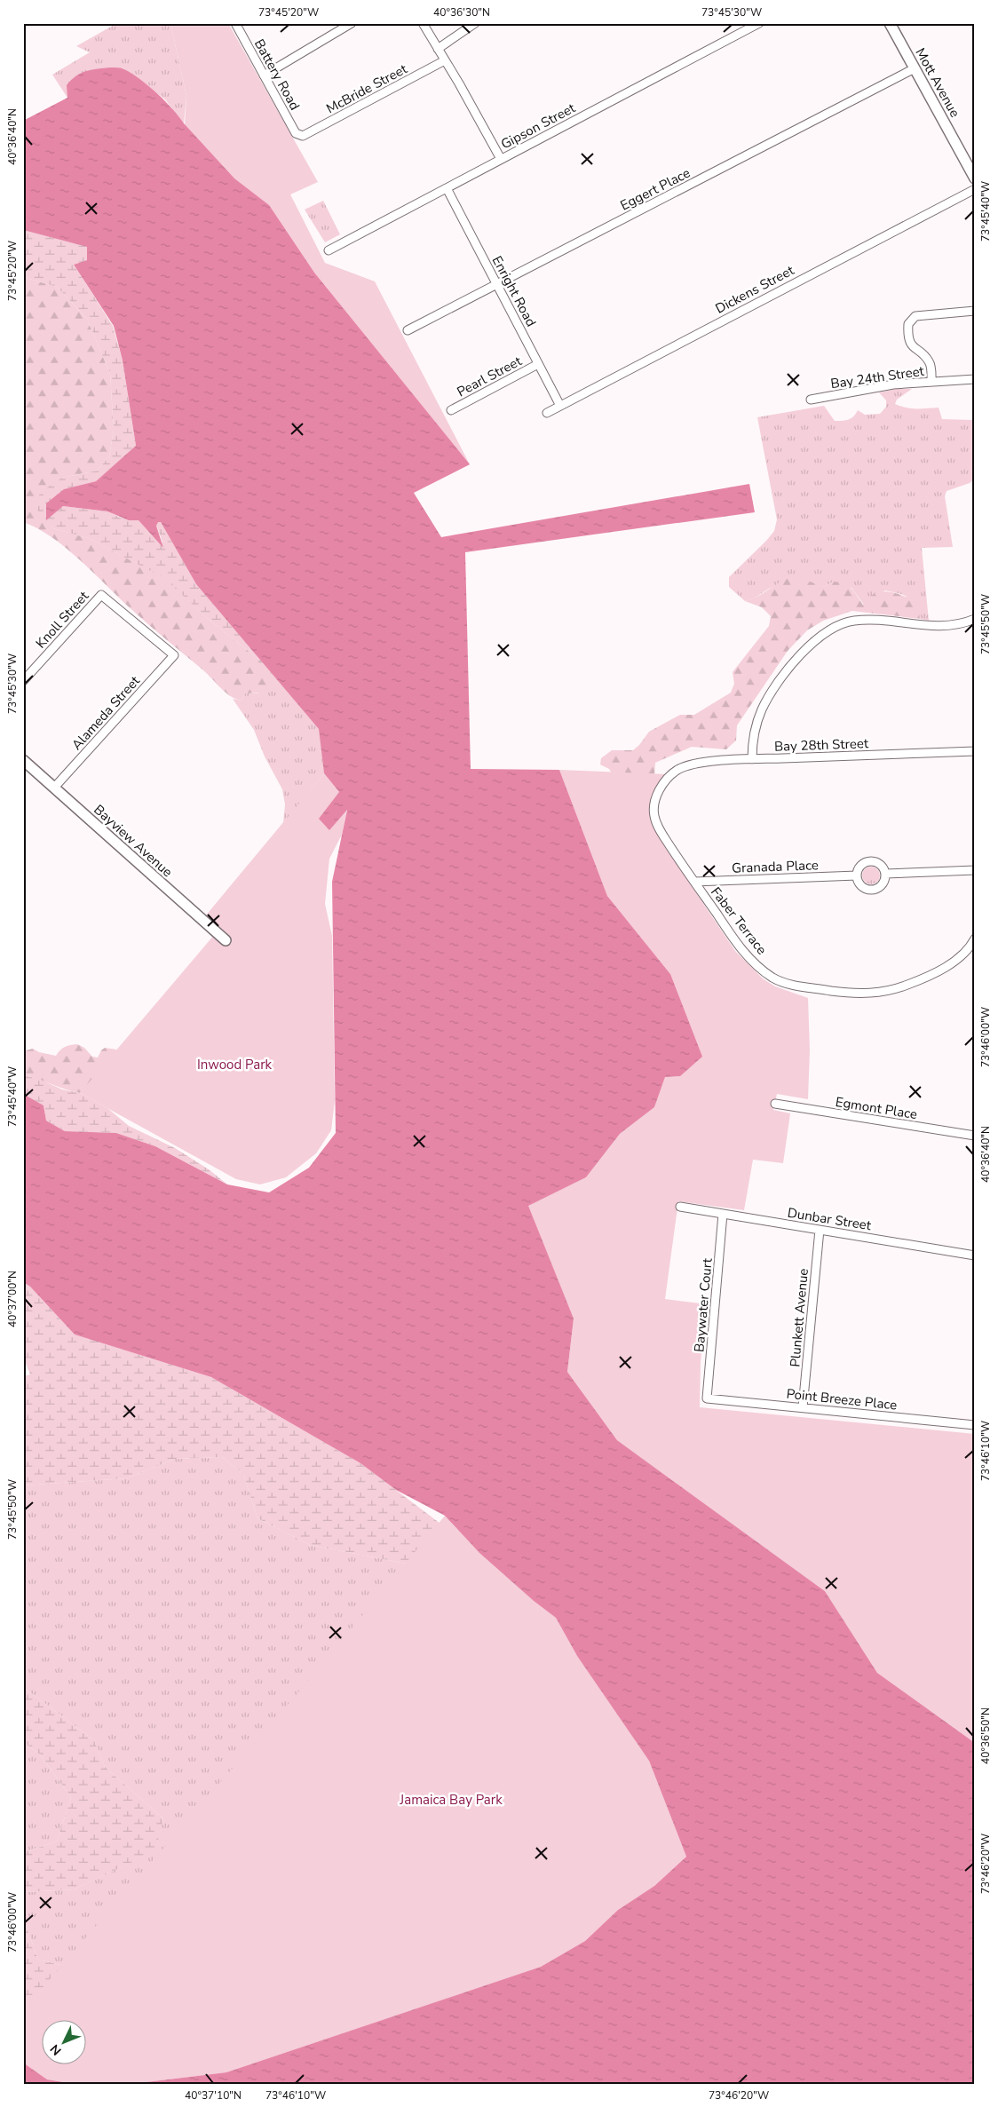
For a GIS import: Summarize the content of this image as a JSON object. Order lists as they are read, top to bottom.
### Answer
{
  "streets": {
    "street": [
      "Battery Road",
      "Mott Avenue",
      "McBride Street",
      "Gipson Street",
      "Eggert Place",
      "Dickens Street",
      "Enright Road",
      "Pearl Street",
      "Bay 24th Street",
      "Knoll Street",
      "Alameda Street",
      "Bay 28th Street",
      "Bayview Avenue",
      "Granada Place",
      "Faber Terrace",
      "Egmont Place",
      "Dunbar Street",
      "Baywater Court",
      "Plunkett Avenue",
      "Point Breeze Place"
    ]
  },
  "crossings": [
    ["Battery Road", "McBride Street"],
    ["Mott Avenue", "Eggert Place"],
    ["Gipson Street", "Enright Road"],
    ["Eggert Place", "Enright Road"],
    ["Dickens Street", "Enright Road"],
    ["Enright Road", "Pearl Street"],
    ["Knoll Street", "Alameda Street"],
    ["Alameda Street", "Bayview Avenue"],
    ["Bay 28th Street", "Faber Terrace"],
    ["Granada Place", "Faber Terrace"],
    ["Dunbar Street", "Baywater Court"],
    ["Dunbar Street", "Plunkett Avenue"],
    ["Baywater Court", "Point Breeze Place"],
    ["Plunkett Avenue", "Point Breeze Place"]
  ],
  "parks": ["Inwood Park", "Jamaica Bay Park"],
  "north": "bottom left",
  "coordinates": [
    "73°45'20\"W",
    "40°36'30\"N",
    "73°45'30\"W",
    "40°36'40\"N",
    "73°45'40\"W",
    "73°45'50\"W",
    "73°46'00\"W",
    "40°37'00\"N",
    "73°46'10\"W",
    "40°36'50\"N",
    "73°46'20\"W",
    "40°37'10\"N"
  ]
}
